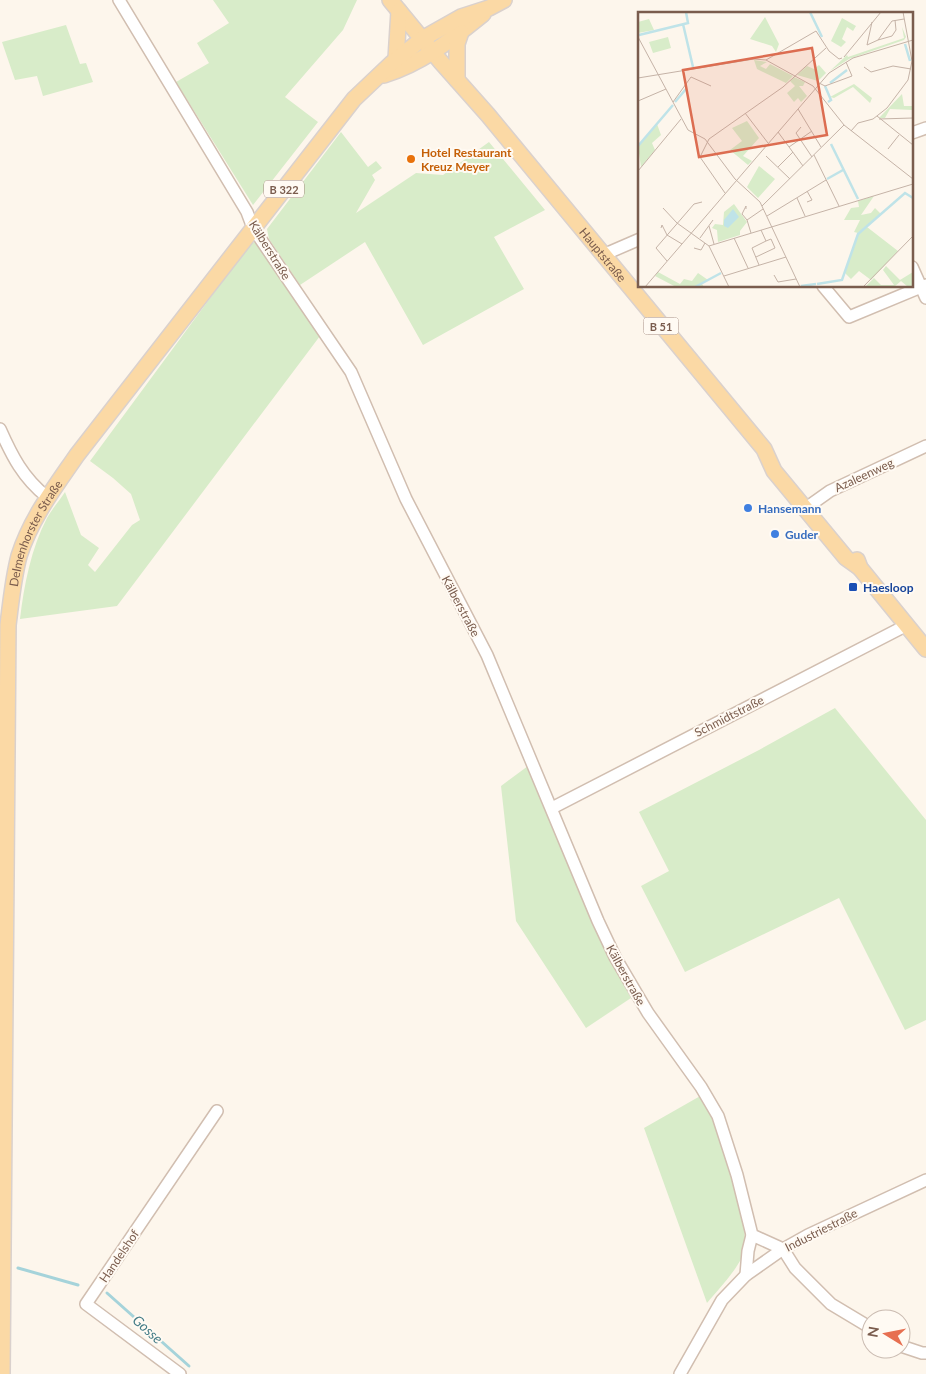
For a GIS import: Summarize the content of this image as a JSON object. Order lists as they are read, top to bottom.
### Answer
{
  "streets": {
    "main road": [
      "B 322",
      "Hauptstraße",
      "B 51",
      "Delmenhorster Straße"
    ],
    "street": [
      "Kälberstraße",
      "Azaleenweg",
      "Schmidtstraße",
      "Industriestraße",
      "Handelshof"
    ]
  },
  "crossings": [
    ["Kälberstraße", "Delmenhorster Straße"],
    ["Kälberstraße", "Schmidtstraße"],
    ["Kälberstraße", "Industriestraße"],
    ["Hauptstraße", "B 51"],
    ["Hauptstraße", "Azaleenweg"],
    ["Hauptstraße", "Schmidtstraße"],
    ["B 51", "Delmenhorster Straße"]
  ],
  "water": ["Gosse"],
  "places": {
    "other": ["Hotel Restaurant Kreuz Meyer", "Hansemann", "Guder"],
    "transit": ["Haesloop"]
  },
  "north": "left"
}
